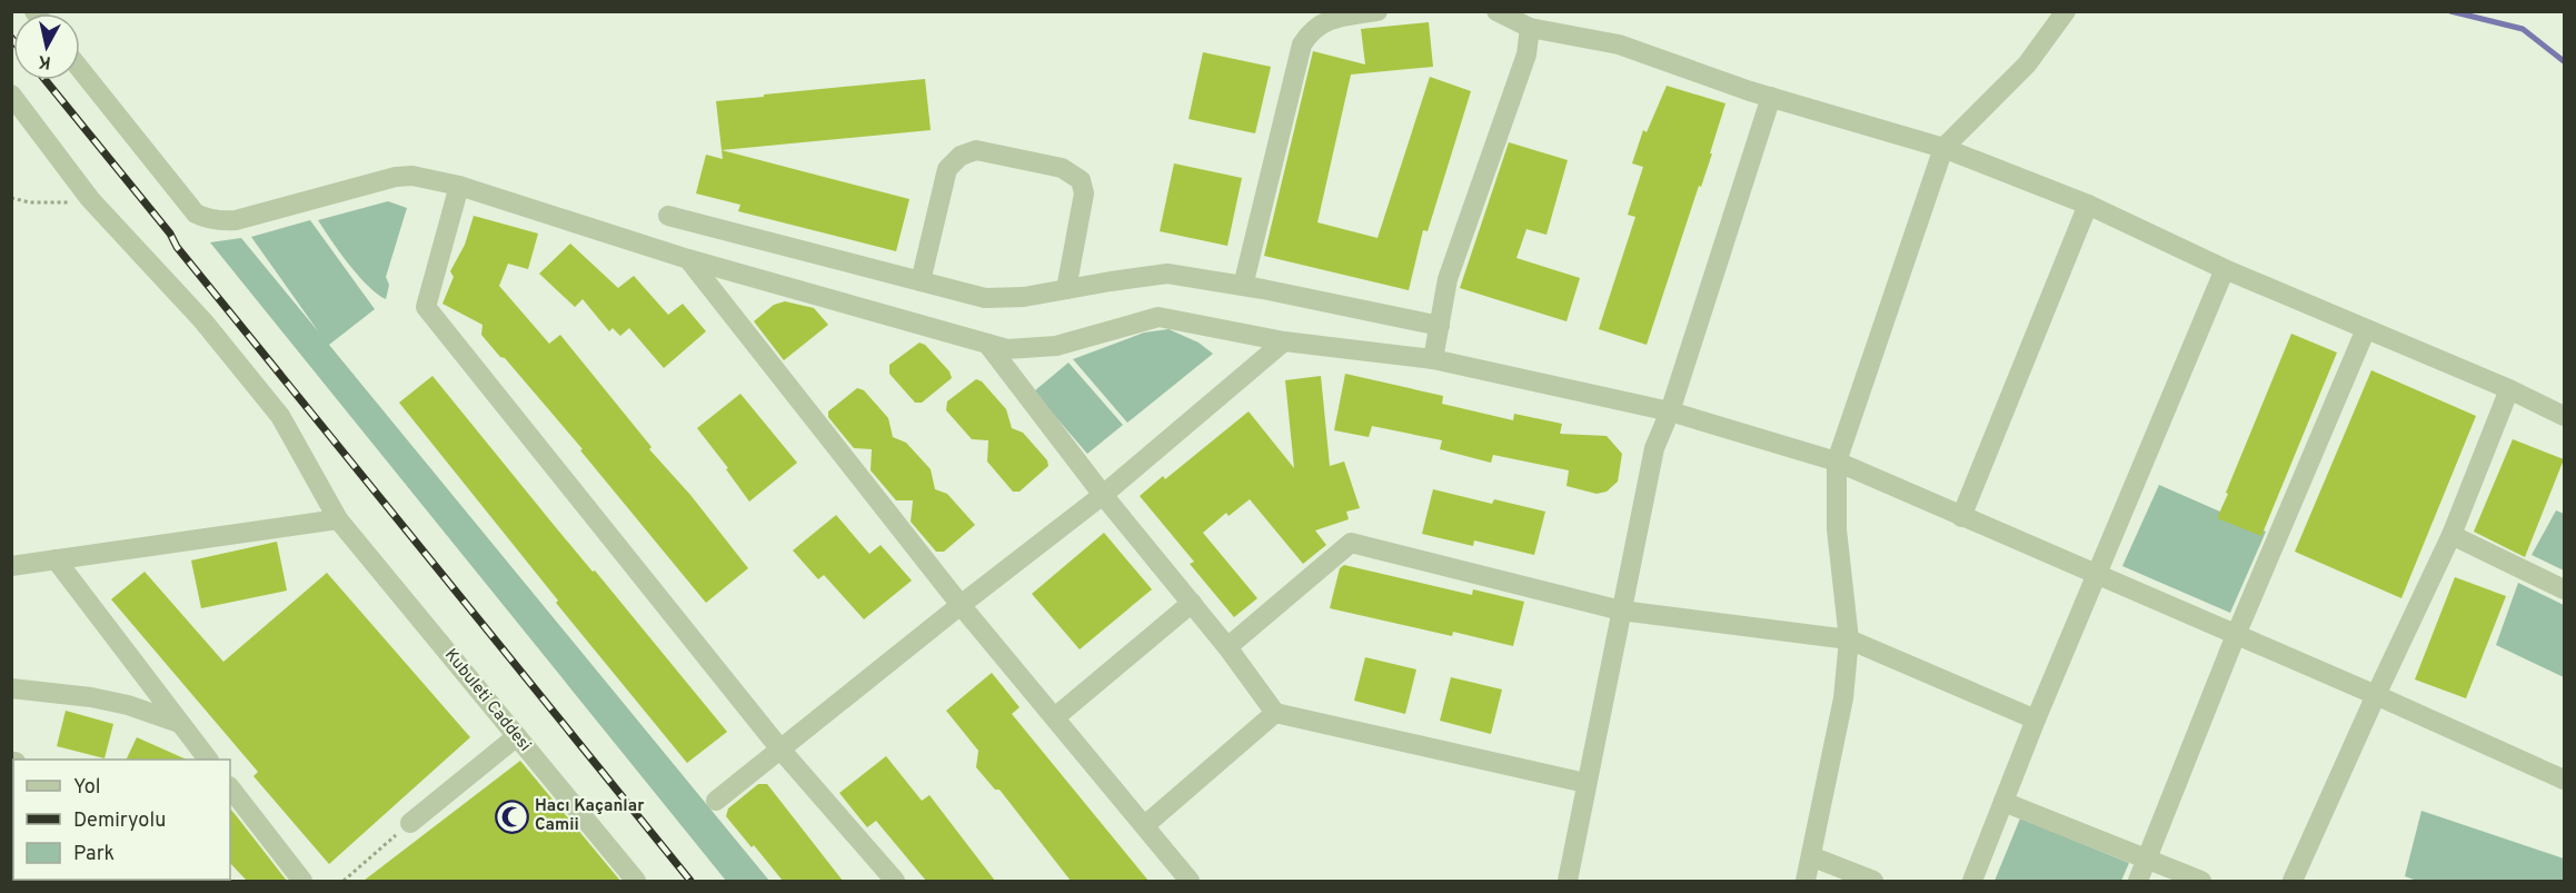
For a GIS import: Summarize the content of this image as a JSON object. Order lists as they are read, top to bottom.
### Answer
{
  "streets": {
    "street": ["Kubuleti Caddesi"]
  },
  "places": {
    "mosque": ["Hacı Kaçanlar Camii"]
  },
  "legend": ["Yol", "Demiryolu", "Park"],
  "north": "bottom"
}
